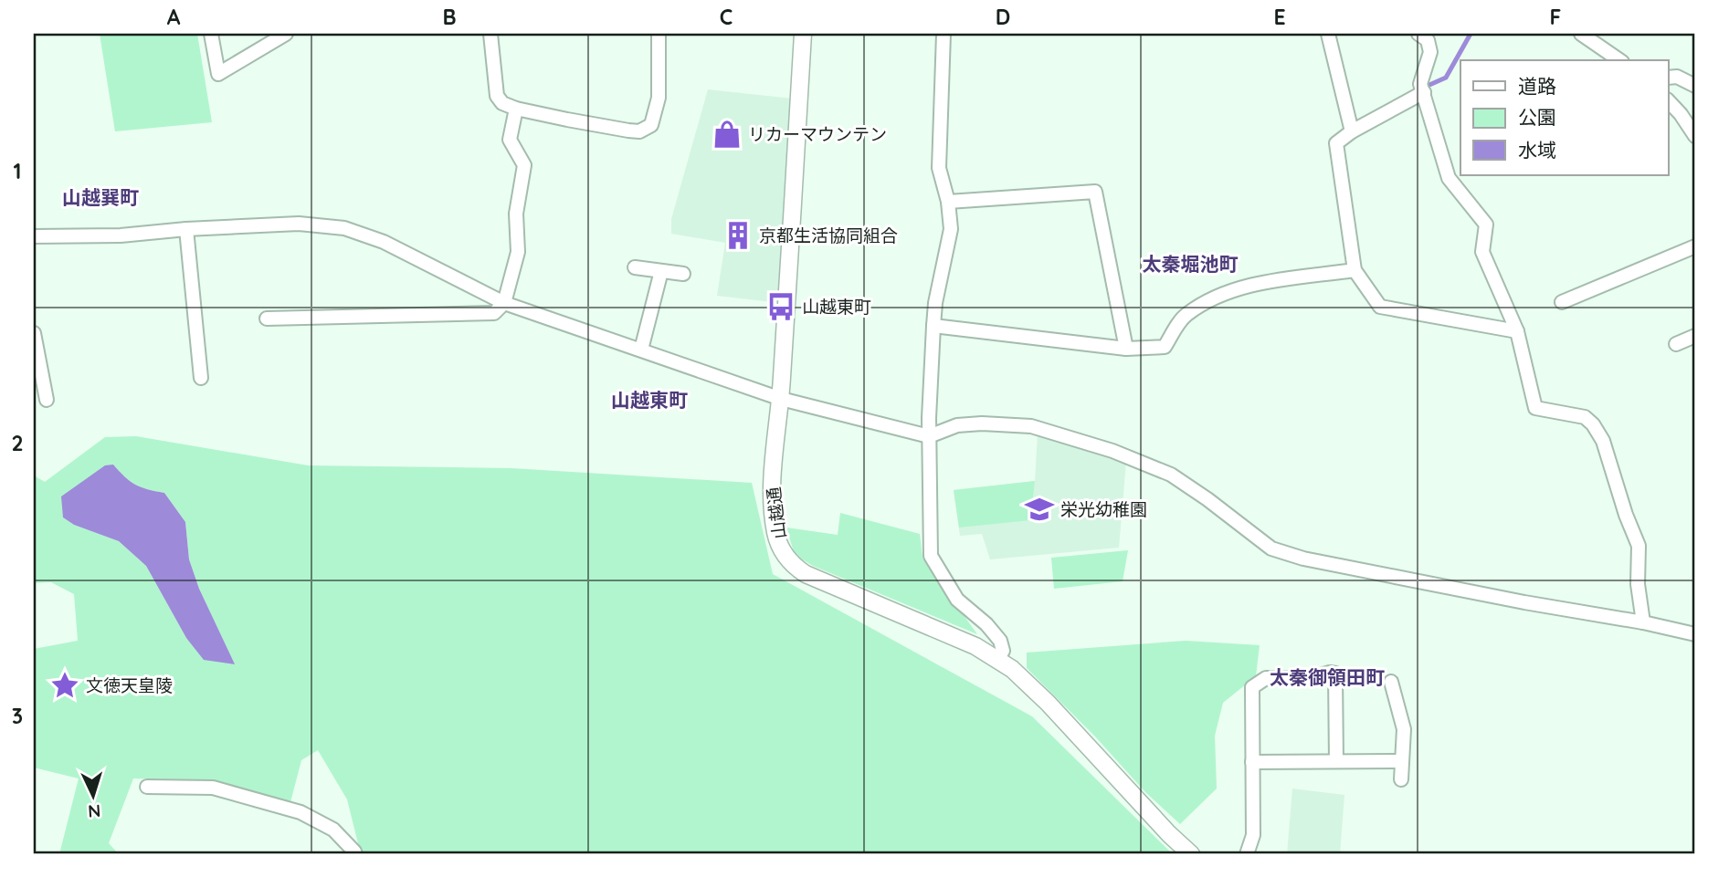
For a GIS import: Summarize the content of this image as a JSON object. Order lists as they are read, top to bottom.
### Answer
{
  "streets": {
    "street": ["山越通"]
  },
  "districts": [
    "山越巽町",
    "太秦堀池町",
    "山越東町",
    "太秦御領田町"
  ],
  "places": {
    "shop": ["リカーマウンテン"],
    "building": ["京都生活協同組合"],
    "bus stop": ["山越東町"],
    "school or university": ["栄光幼稚園"],
    "place": ["文徳天皇陵"]
  },
  "legend": ["道路", "公園", "水域"],
  "north": "bottom",
  "grid": {
    "columns": [
      "A",
      "B",
      "C",
      "D",
      "E",
      "F"
    ],
    "rows": ["1", "2", "3"]
  }
}
